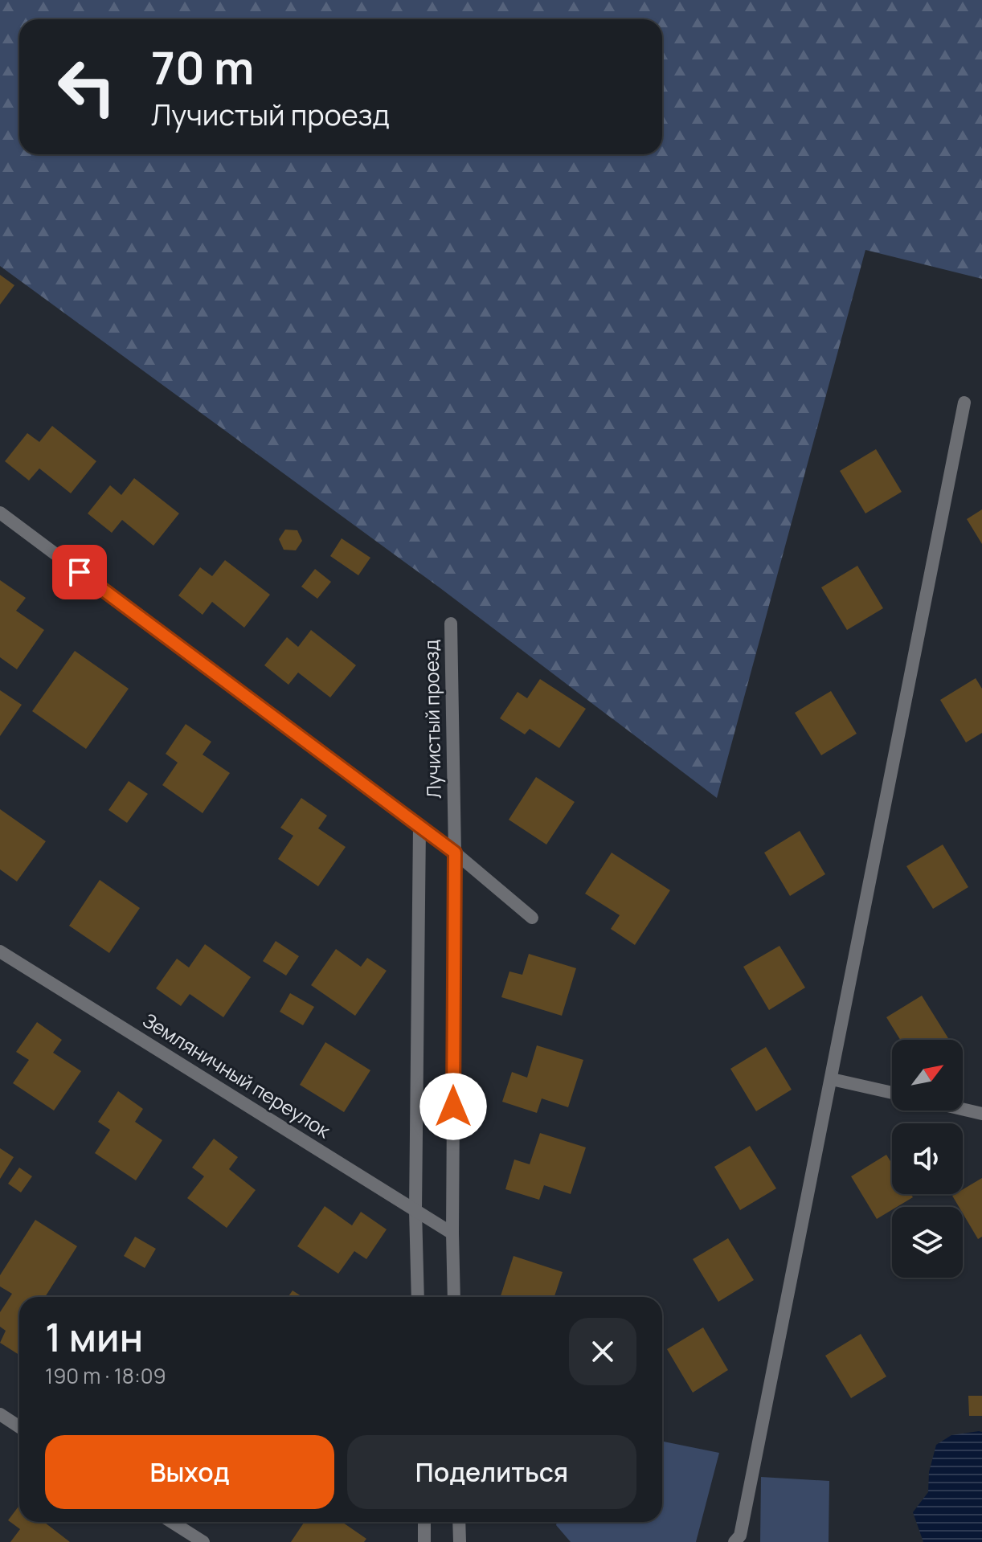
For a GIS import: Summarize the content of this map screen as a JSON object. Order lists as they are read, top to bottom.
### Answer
{
  "streets": {
    "street": ["Лучистый проезд", "Земляничный переулок"]
  },
  "crossings": [
    ["Лучистый проезд", "Земляничный переулок"]
  ],
  "north": "top right",
  "page": {
    "turn": ["70 m", "Лучистый проезд"],
    "heading": ["1 мин", "190 m · 18:09"],
    "buttons": ["Выход", "Поделиться"]
  }
}
